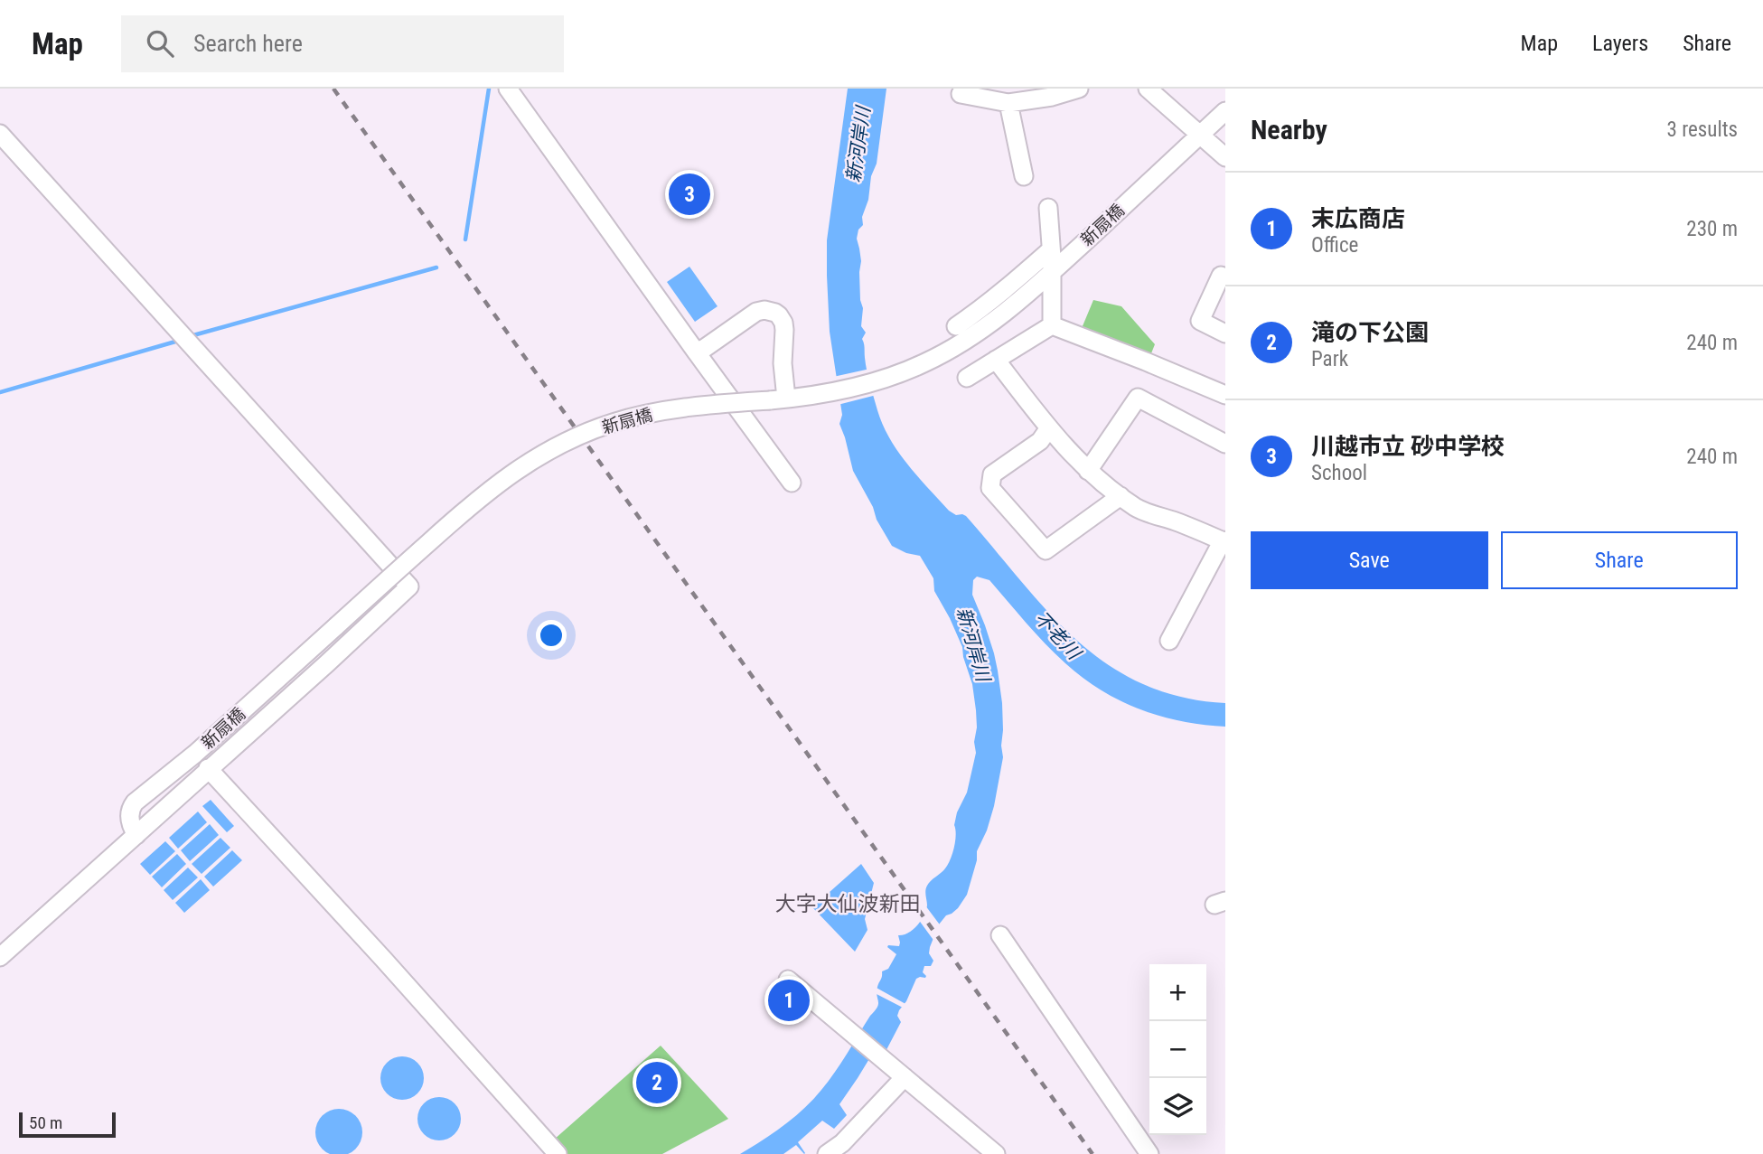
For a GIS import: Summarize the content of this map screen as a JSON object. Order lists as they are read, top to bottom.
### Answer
{
  "streets": {
    "street": ["新扇橋"]
  },
  "districts": ["大字大仙波新田"],
  "water": ["新河岸川", "不老川"],
  "scale_bar": "50 m",
  "page": {
    "header": "Map",
    "search": "Search here",
    "nav": ["Map", "Layers", "Share"],
    "heading": ["Nearby", "3 results"],
    "pins": ["3", "1", "2"],
    "list": [
      {
        "mark": "1",
        "name": "末広商店",
        "note": "Office",
        "value": "230 m"
      },
      {
        "mark": "2",
        "name": "滝の下公園",
        "note": "Park",
        "value": "240 m"
      },
      {
        "mark": "3",
        "name": "川越市立 砂中学校",
        "note": "School",
        "value": "240 m"
      }
    ],
    "buttons": ["Save", "Share"],
    "map_buttons": ["+", "−"],
    "scale": "50 m"
  }
}
